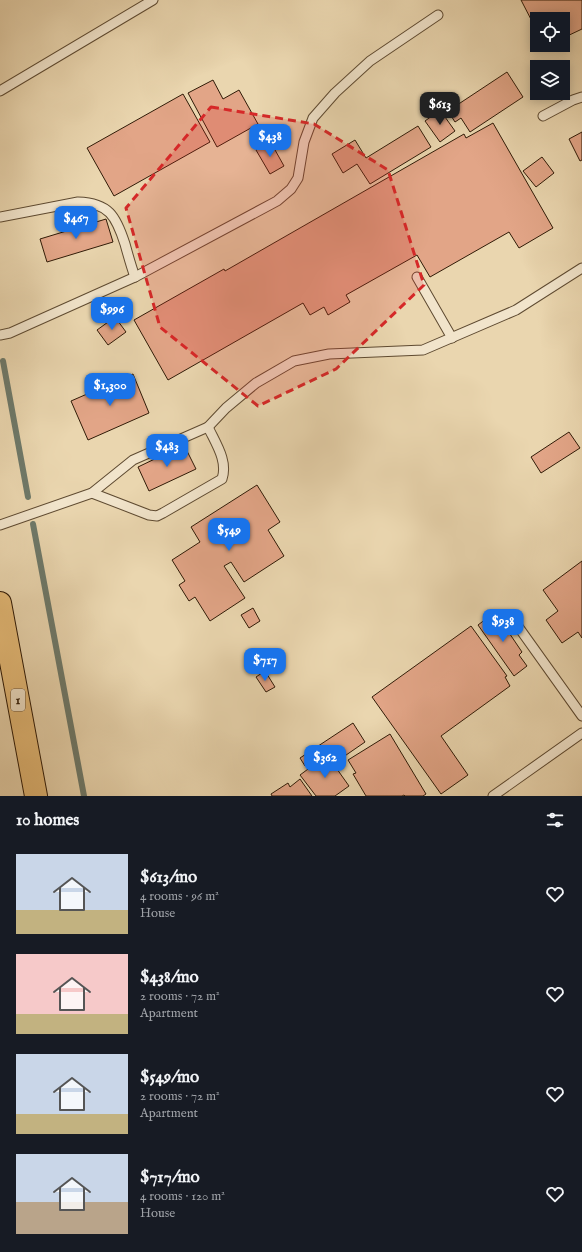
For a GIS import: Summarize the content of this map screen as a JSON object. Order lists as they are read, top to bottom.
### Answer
{
  "streets": {
    "main road": ["1"]
  },
  "page": {
    "price": [
      "$613",
      "$438",
      "$467",
      "$996",
      "$1,300",
      "$483",
      "$549",
      "$938",
      "$717",
      "$362"
    ],
    "heading": "10 homes",
    "list": [
      {
        "name": "$613/mo",
        "note": "4 rooms · 96 m² · House"
      },
      {
        "name": "$438/mo",
        "note": "2 rooms · 72 m² · Apartment"
      },
      {
        "name": "$549/mo",
        "note": "2 rooms · 72 m² · Apartment"
      },
      {
        "name": "$717/mo",
        "note": "4 rooms · 120 m² · House"
      }
    ]
  }
}
